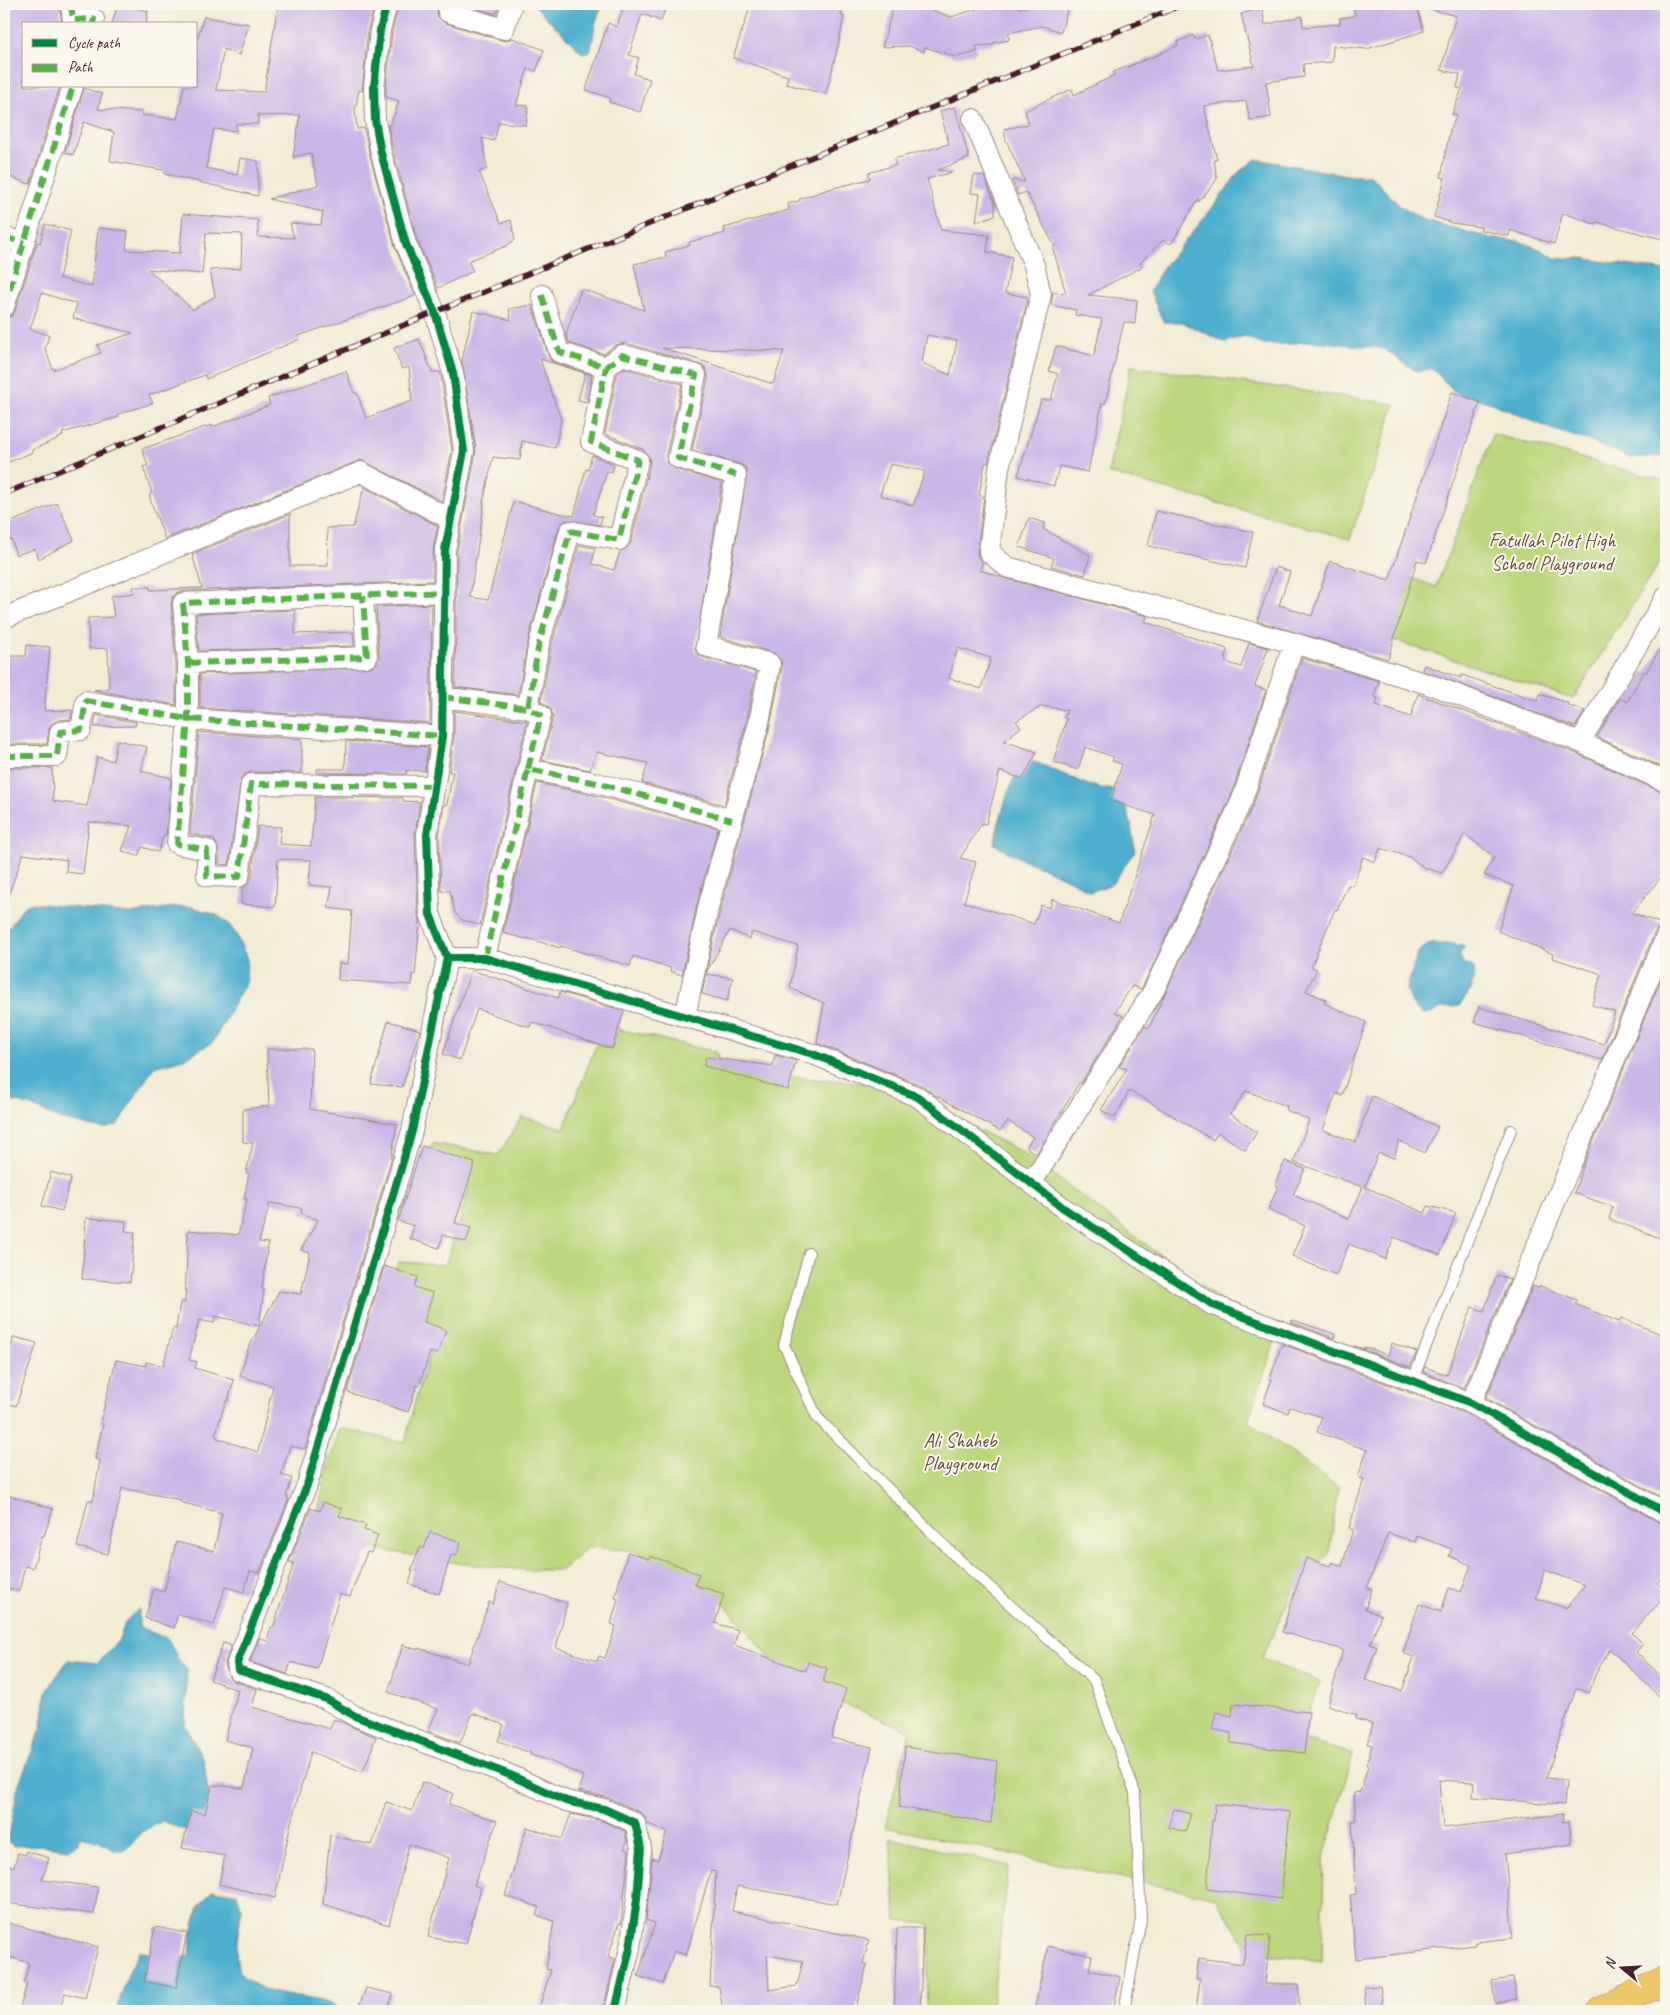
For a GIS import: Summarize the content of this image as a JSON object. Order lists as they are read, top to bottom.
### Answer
{
  "parks": ["Fatullah Pilot High School Playground", "Ali Shaheb Playground"],
  "legend": ["Cycle path", "Path"],
  "north": "left"
}
